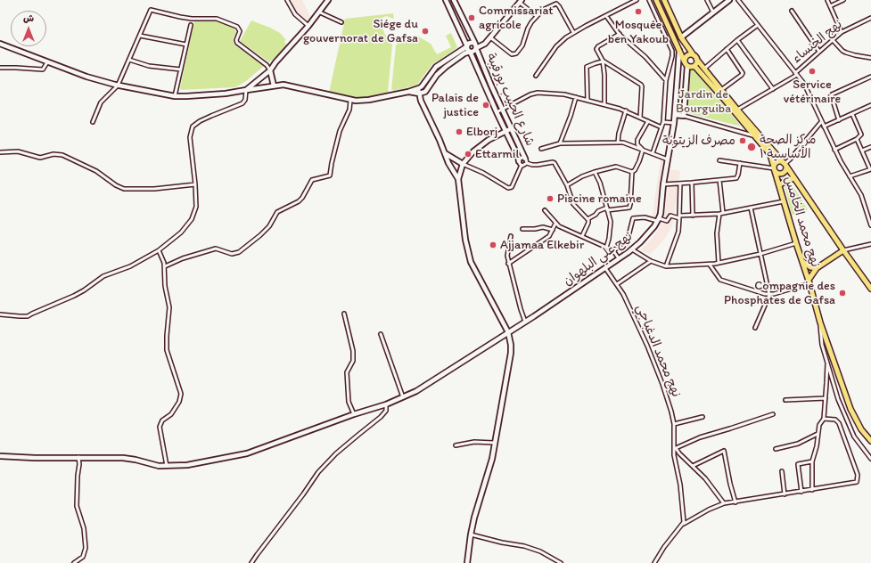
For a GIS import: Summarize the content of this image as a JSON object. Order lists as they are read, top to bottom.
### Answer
{
  "streets": {
    "main road": ["نهج محمد الخامس"],
    "street": [
      "نهج الخنساء",
      "شارع الحبيب بورقيبة",
      "نهج علي البلهوان",
      "نهج محمد الدغباجي"
    ]
  },
  "crossings": [
    ["نهج علي البلهوان", "نهج محمد الدغباجي"]
  ],
  "parks": ["Jardin de Bourguiba"],
  "places": [
    "Mosquée ben Yakoub",
    "Commissariat agricole",
    "Siége du gouvernorat de Gafsa",
    "Service vétérinaire",
    "Palais de justice",
    "Elborj",
    "مصرف الزيتونة",
    "مركز الصحة الأساسية ١",
    "Ettarmil",
    "Piscine romaine",
    "Ajjamaa Elkebir",
    "Compagnie des Phosphates de Gafsa"
  ],
  "north": "top"
}
